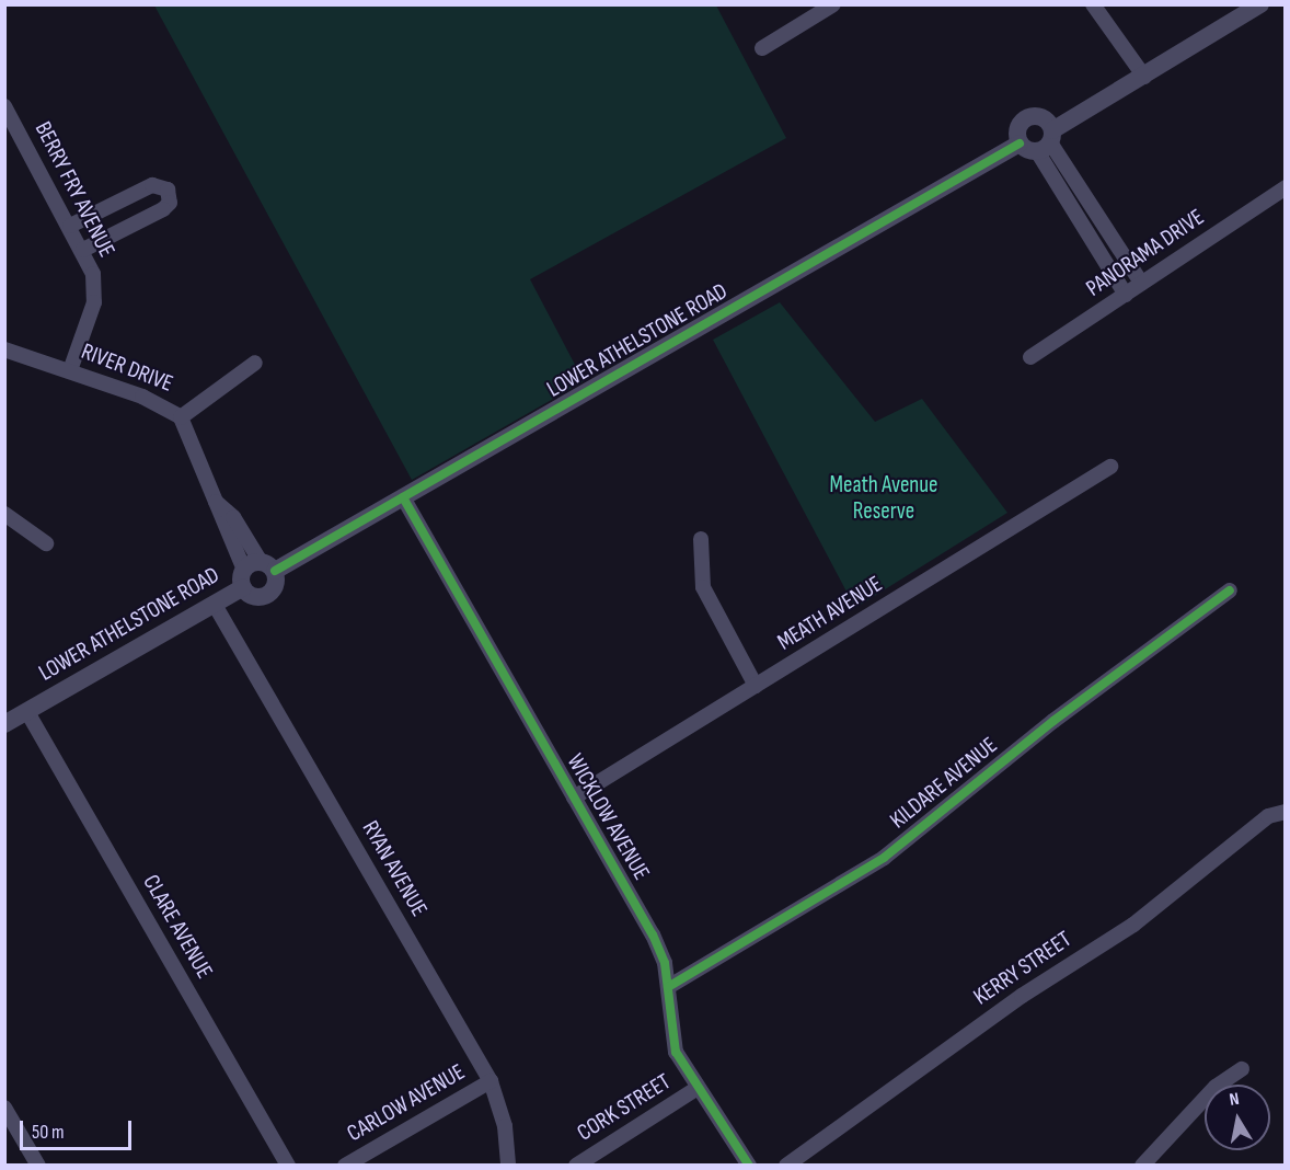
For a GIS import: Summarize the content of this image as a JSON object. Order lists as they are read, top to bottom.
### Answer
{
  "streets": {
    "street": [
      "BERRY FRY AVENUE",
      "PANORAMA DRIVE",
      "LOWER ATHELSTONE ROAD",
      "RIVER DRIVE",
      "MEATH AVENUE",
      "KILDARE AVENUE",
      "WICKLOW AVENUE",
      "RYAN AVENUE",
      "CLARE AVENUE",
      "KERRY STREET",
      "CARLOW AVENUE",
      "CORK STREET"
    ]
  },
  "crossings": [
    ["BERRY FRY AVENUE", "RIVER DRIVE"],
    ["LOWER ATHELSTONE ROAD", "RIVER DRIVE"],
    ["LOWER ATHELSTONE ROAD", "WICKLOW AVENUE"],
    ["LOWER ATHELSTONE ROAD", "RYAN AVENUE"],
    ["LOWER ATHELSTONE ROAD", "CLARE AVENUE"],
    ["MEATH AVENUE", "WICKLOW AVENUE"],
    ["KILDARE AVENUE", "WICKLOW AVENUE"],
    ["WICKLOW AVENUE", "CORK STREET"],
    ["RYAN AVENUE", "CARLOW AVENUE"]
  ],
  "parks": ["Meath Avenue Reserve"],
  "scale_bar": "50 m",
  "north": "top"
}
